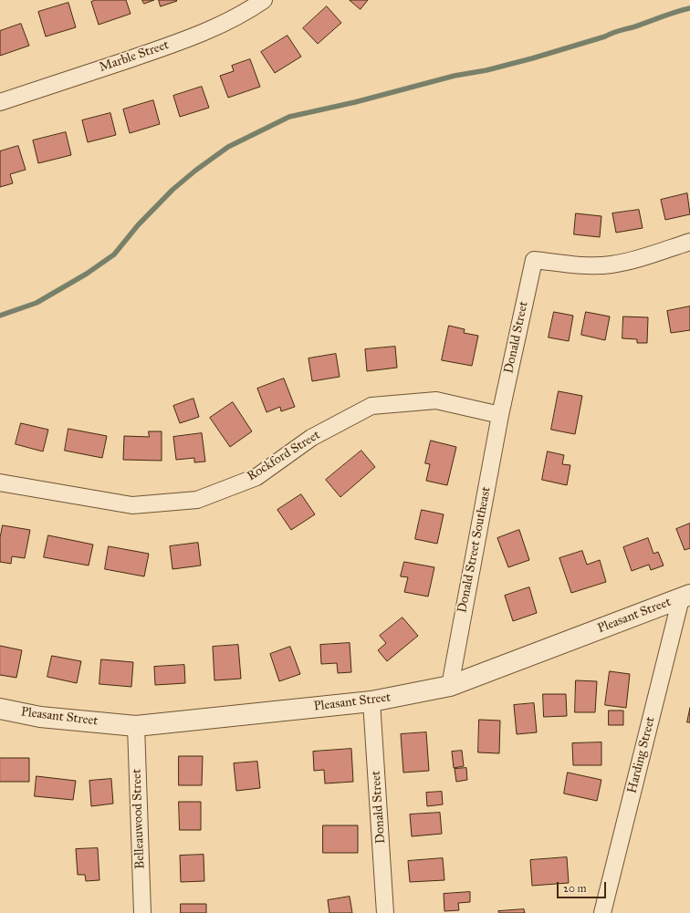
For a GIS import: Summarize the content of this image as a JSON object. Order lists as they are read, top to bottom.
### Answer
{
  "streets": {
    "street": [
      "Marble Street",
      "Donald Street",
      "Rockford Street",
      "Donald Street Southeast",
      "Pleasant Street",
      "Harding Street",
      "Belleauwood Street"
    ]
  },
  "crossings": [
    ["Donald Street", "Rockford Street"],
    ["Donald Street", "Donald Street Southeast"],
    ["Donald Street", "Pleasant Street"],
    ["Rockford Street", "Donald Street Southeast"],
    ["Donald Street Southeast", "Pleasant Street"],
    ["Pleasant Street", "Harding Street"],
    ["Pleasant Street", "Belleauwood Street"]
  ],
  "scale_bar": "20 m"
}
